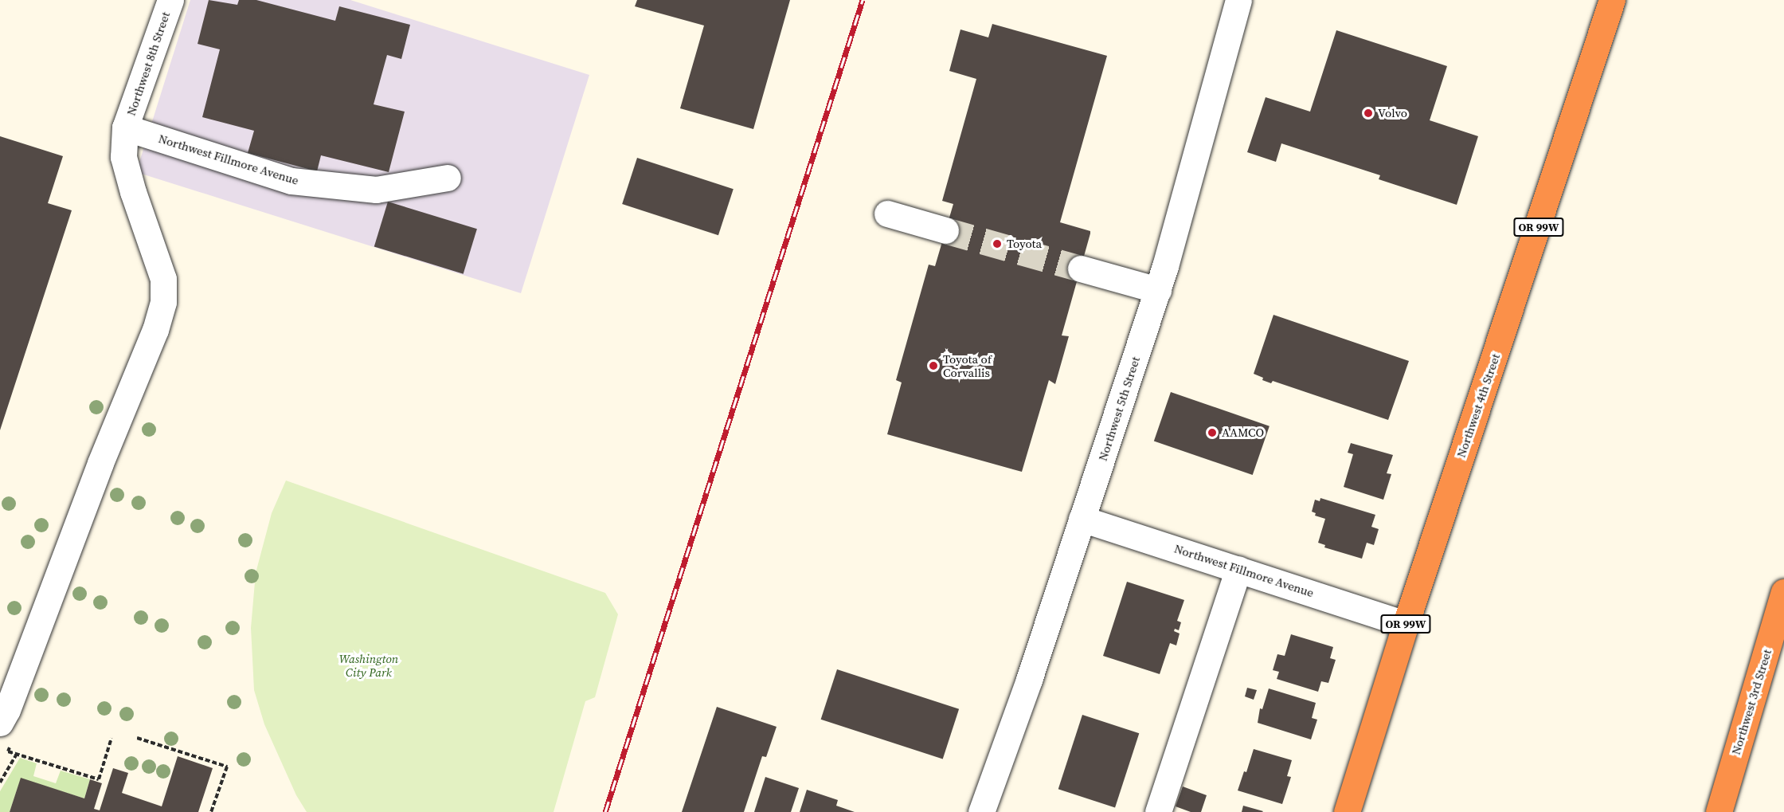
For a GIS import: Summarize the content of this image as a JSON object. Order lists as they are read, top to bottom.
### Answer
{
  "streets": {
    "highway": ["OR 99W", "Northwest 4th Street", "Northwest 3rd Street"],
    "street": ["Northwest 8th Street", "Northwest Fillmore Avenue", "Northwest 5th Street"]
  },
  "crossings": [
    ["Northwest 8th Street", "Northwest Fillmore Avenue"],
    ["Northwest Fillmore Avenue", "Northwest 4th Street"],
    ["Northwest Fillmore Avenue", "Northwest 5th Street"]
  ],
  "parks": ["Washington City Park"],
  "places": [
    "Volvo",
    "Toyota",
    "Toyota of Corvallis",
    "AAMCO"
  ]
}
